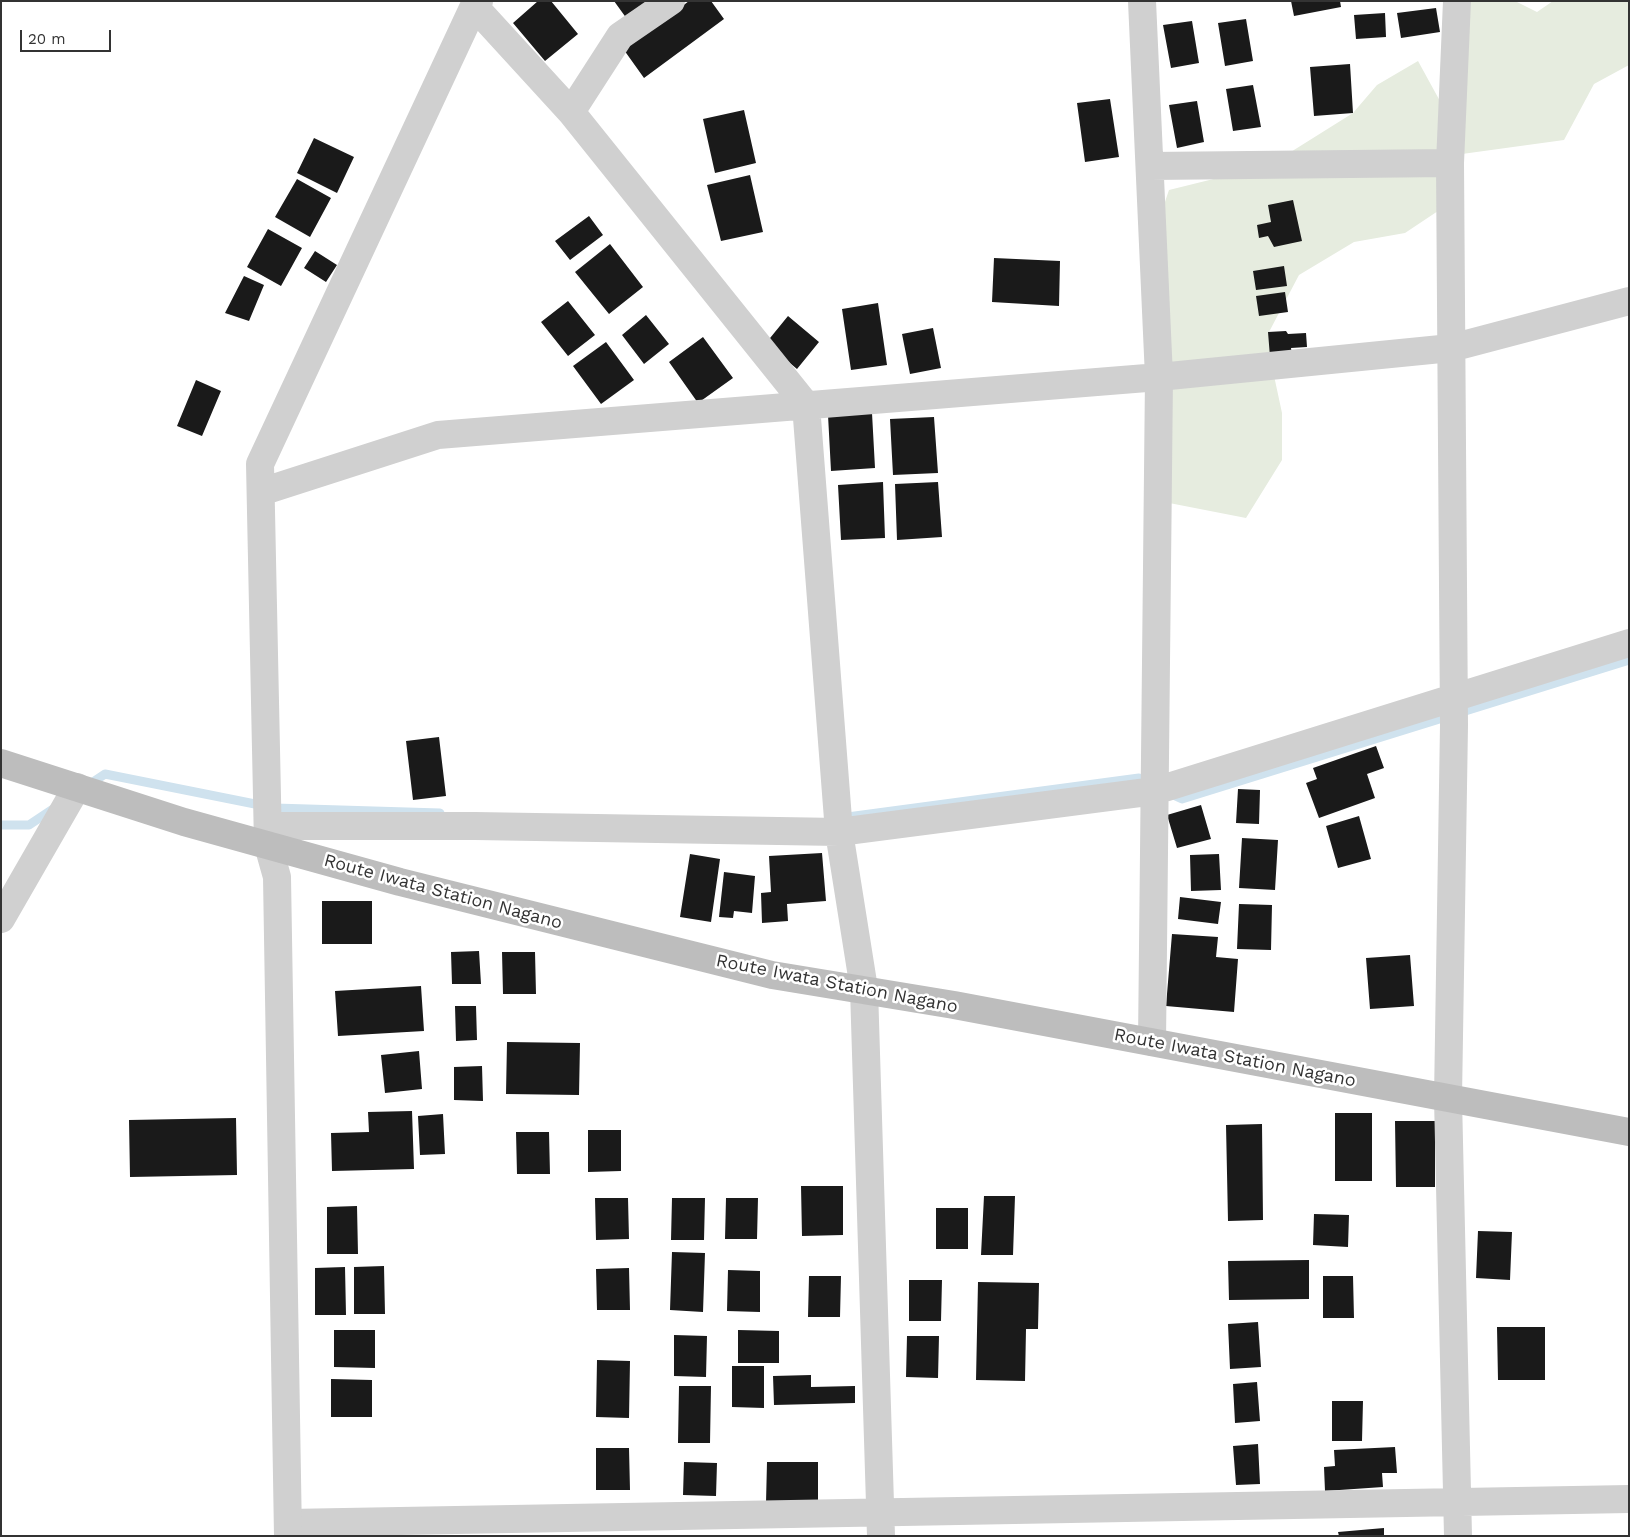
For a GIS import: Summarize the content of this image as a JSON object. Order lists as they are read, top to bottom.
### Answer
{
  "streets": {
    "main road": ["Route Iwata Station Nagano"]
  },
  "scale_bar": "20 m"
}
